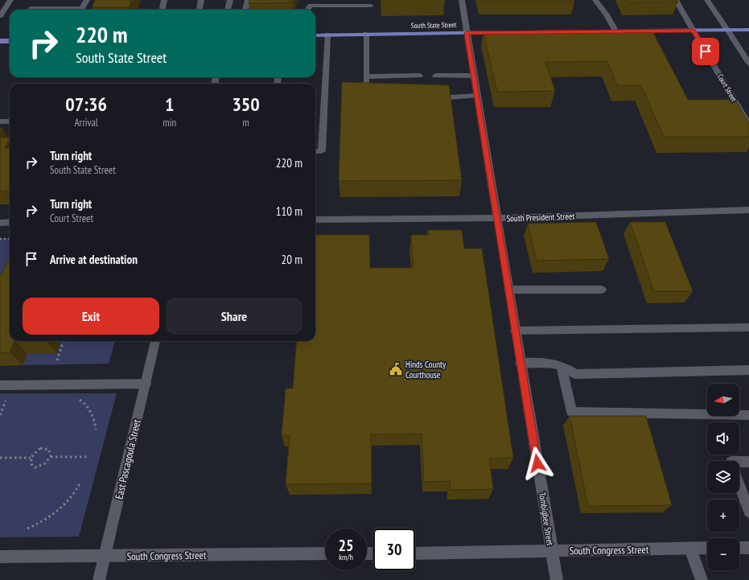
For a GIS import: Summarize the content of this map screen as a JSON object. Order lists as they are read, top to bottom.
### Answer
{
  "streets": {
    "main road": ["South State Street"],
    "street": [
      "Court Street",
      "South President Street",
      "East Pascagoula Street",
      "Tombigbee Street",
      "South Congress Street"
    ]
  },
  "crossings": [
    ["South State Street", "Tombigbee Street"],
    ["South President Street", "Tombigbee Street"],
    ["East Pascagoula Street", "South Congress Street"],
    ["Tombigbee Street", "South Congress Street"]
  ],
  "places": {
    "public building": ["Hinds County Courthouse"]
  },
  "north": "left",
  "page": {
    "turn": ["220 m", "South State Street"],
    "eta": [
      "07:36",
      "Arrival",
      "1",
      "min",
      "350",
      "m"
    ],
    "list": [
      {
        "name": "Turn right",
        "note": "South State Street",
        "value": "220 m"
      },
      {
        "name": "Turn right",
        "note": "Court Street",
        "value": "110 m"
      },
      {
        "name": "Arrive at destination",
        "value": "20 m"
      }
    ],
    "buttons": ["Exit", "Share"],
    "map_buttons": ["+", "−"],
    "speed": "25 km/h",
    "limit": "30"
  }
}
